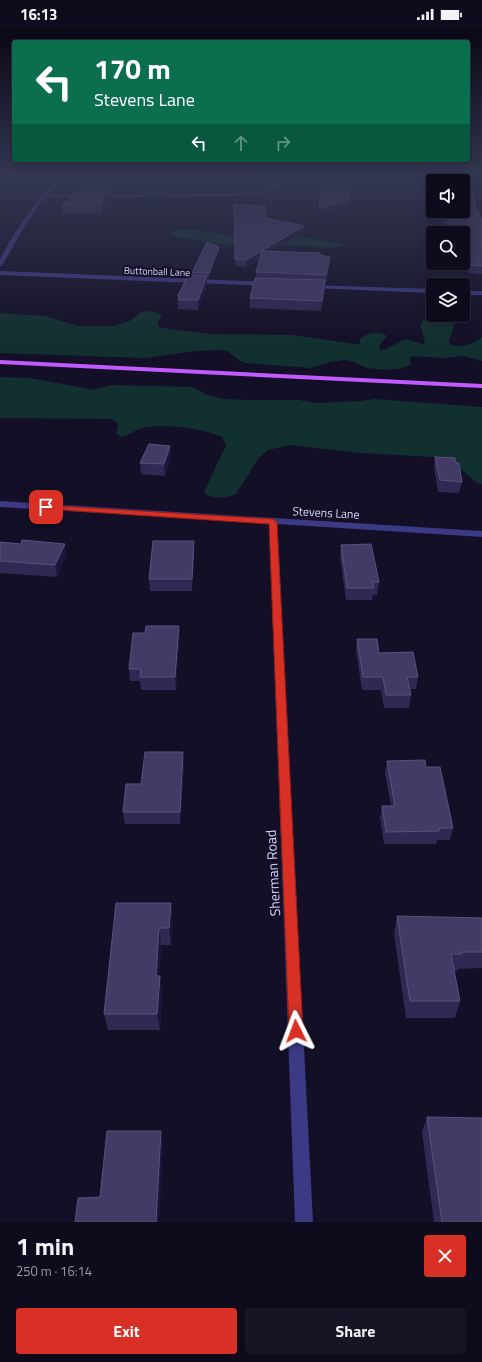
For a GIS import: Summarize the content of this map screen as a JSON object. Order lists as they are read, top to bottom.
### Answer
{
  "streets": {
    "street": ["Buttonball Lane", "Stevens Lane", "Sherman Road"]
  },
  "crossings": [
    ["Stevens Lane", "Sherman Road"]
  ],
  "page": {
    "status": "16:13",
    "turn": ["170 m", "Stevens Lane"],
    "heading": ["1 min", "250 m · 16:14"],
    "buttons": ["Exit", "Share"]
  }
}
